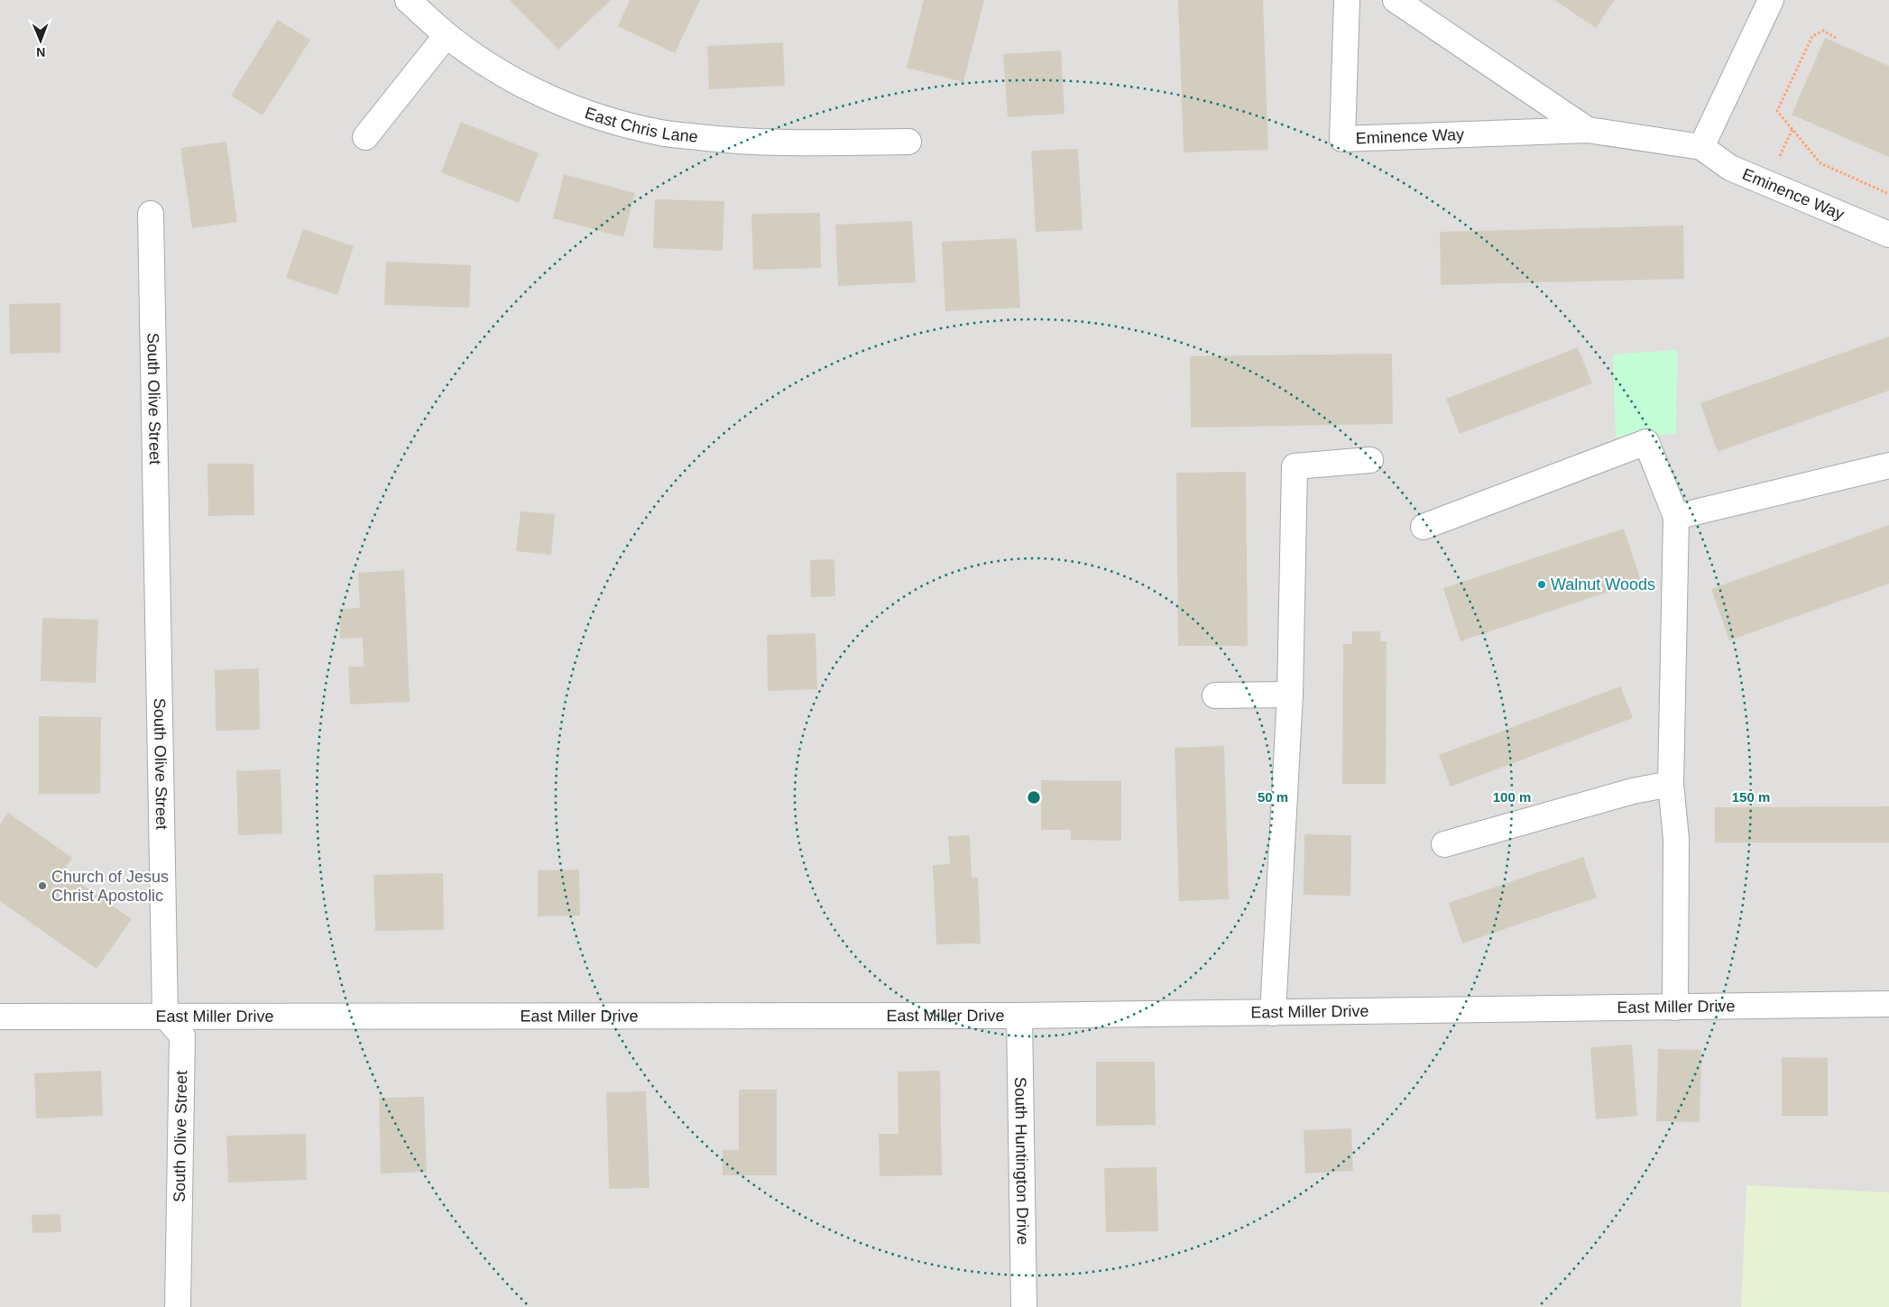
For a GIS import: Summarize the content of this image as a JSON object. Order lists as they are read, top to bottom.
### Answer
{
  "streets": {
    "street": [
      "East Chris Lane",
      "Eminence Way",
      "South Olive Street",
      "East Miller Drive",
      "South Huntington Drive"
    ]
  },
  "crossings": [
    ["South Olive Street", "East Miller Drive"],
    ["East Miller Drive", "South Huntington Drive"]
  ],
  "places": ["Walnut Woods", "Church of Jesus Christ Apostolic"],
  "north": "bottom",
  "rings": ["50 m", "100 m", "150 m"]
}
